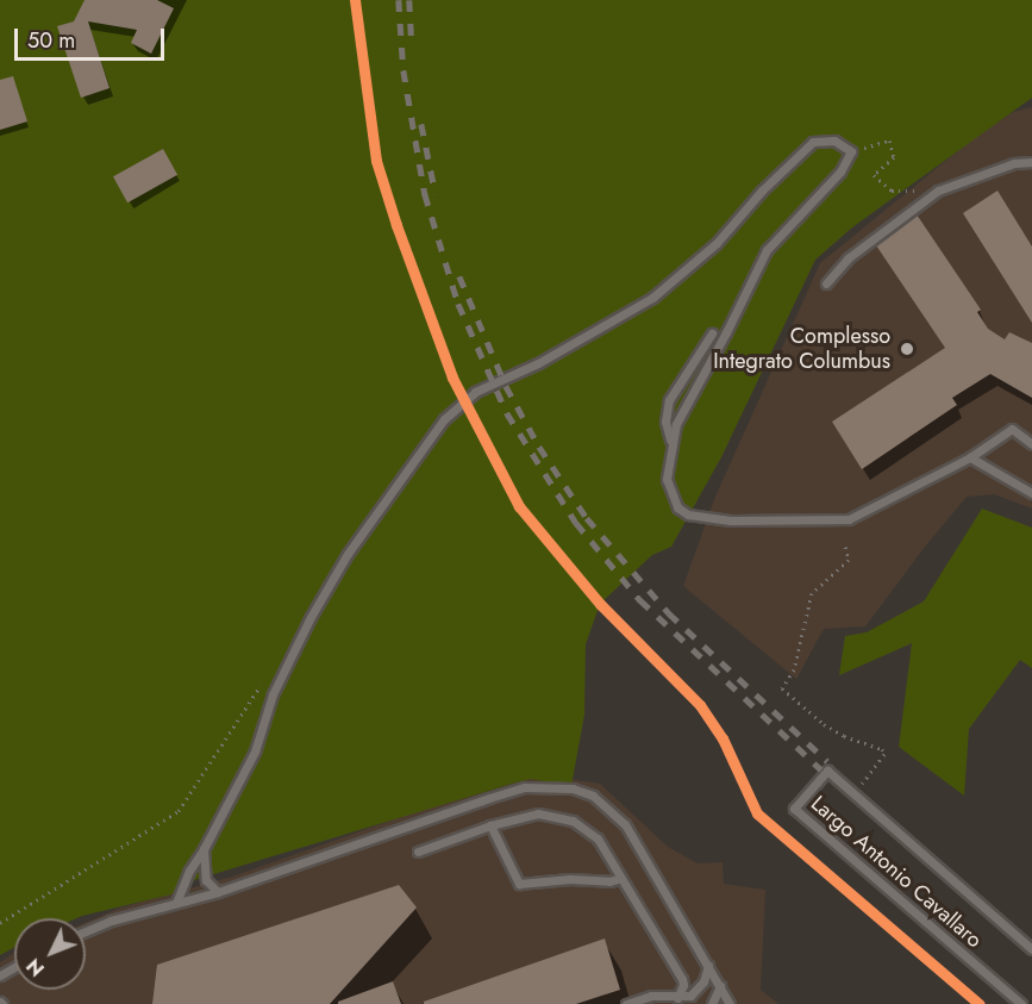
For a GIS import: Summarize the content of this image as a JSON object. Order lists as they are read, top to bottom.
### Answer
{
  "streets": {
    "lane": ["Largo Antonio Cavallaro"]
  },
  "places": ["Complesso Integrato Columbus"],
  "scale_bar": "50 m",
  "north": "bottom left"
}
